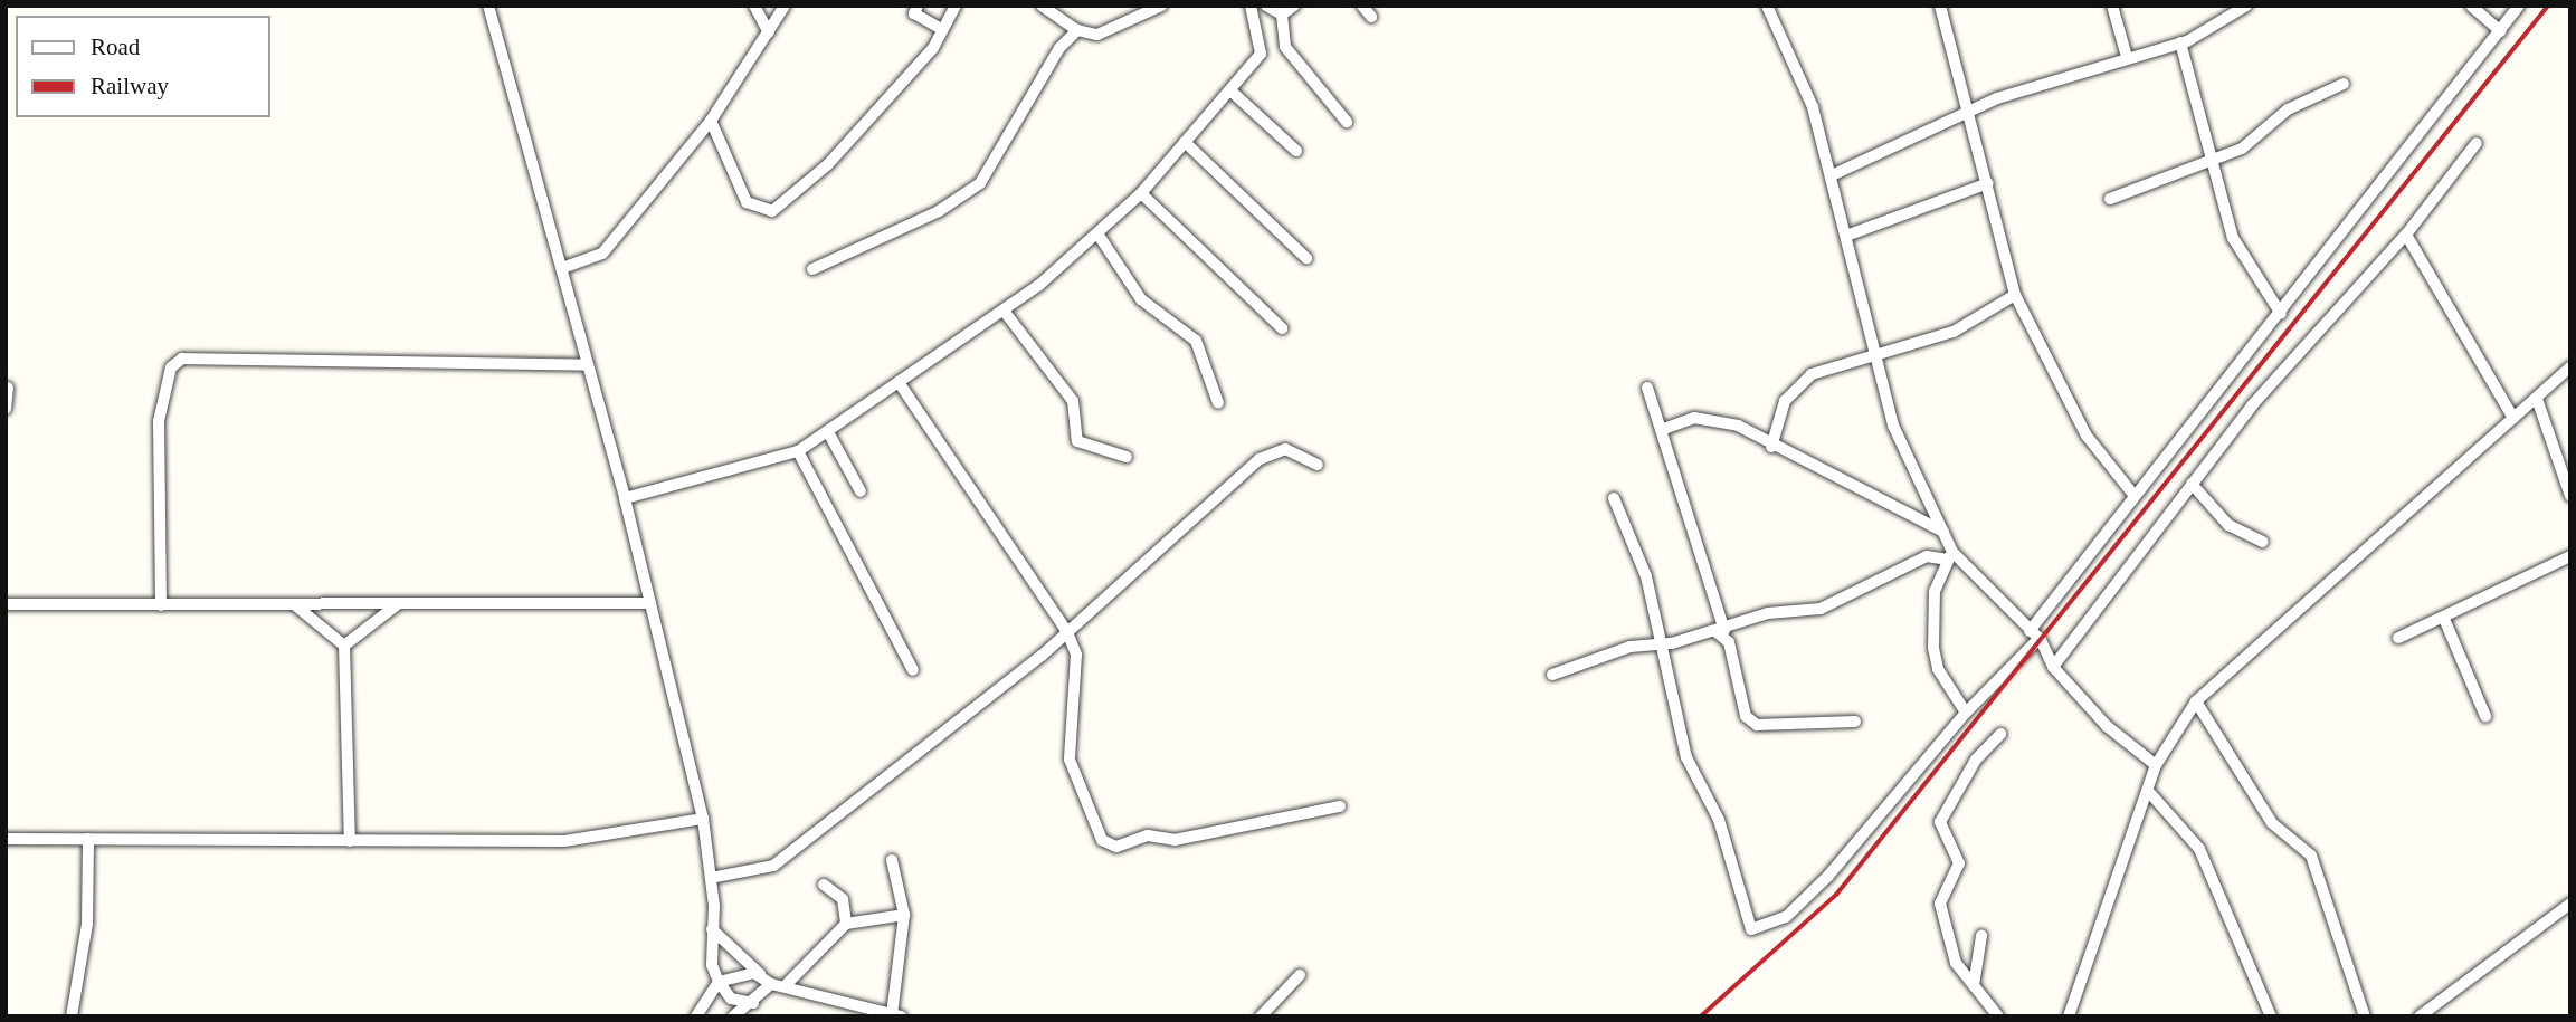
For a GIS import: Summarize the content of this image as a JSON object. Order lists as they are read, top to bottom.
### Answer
{
  "legend": ["Road", "Railway"]
}
